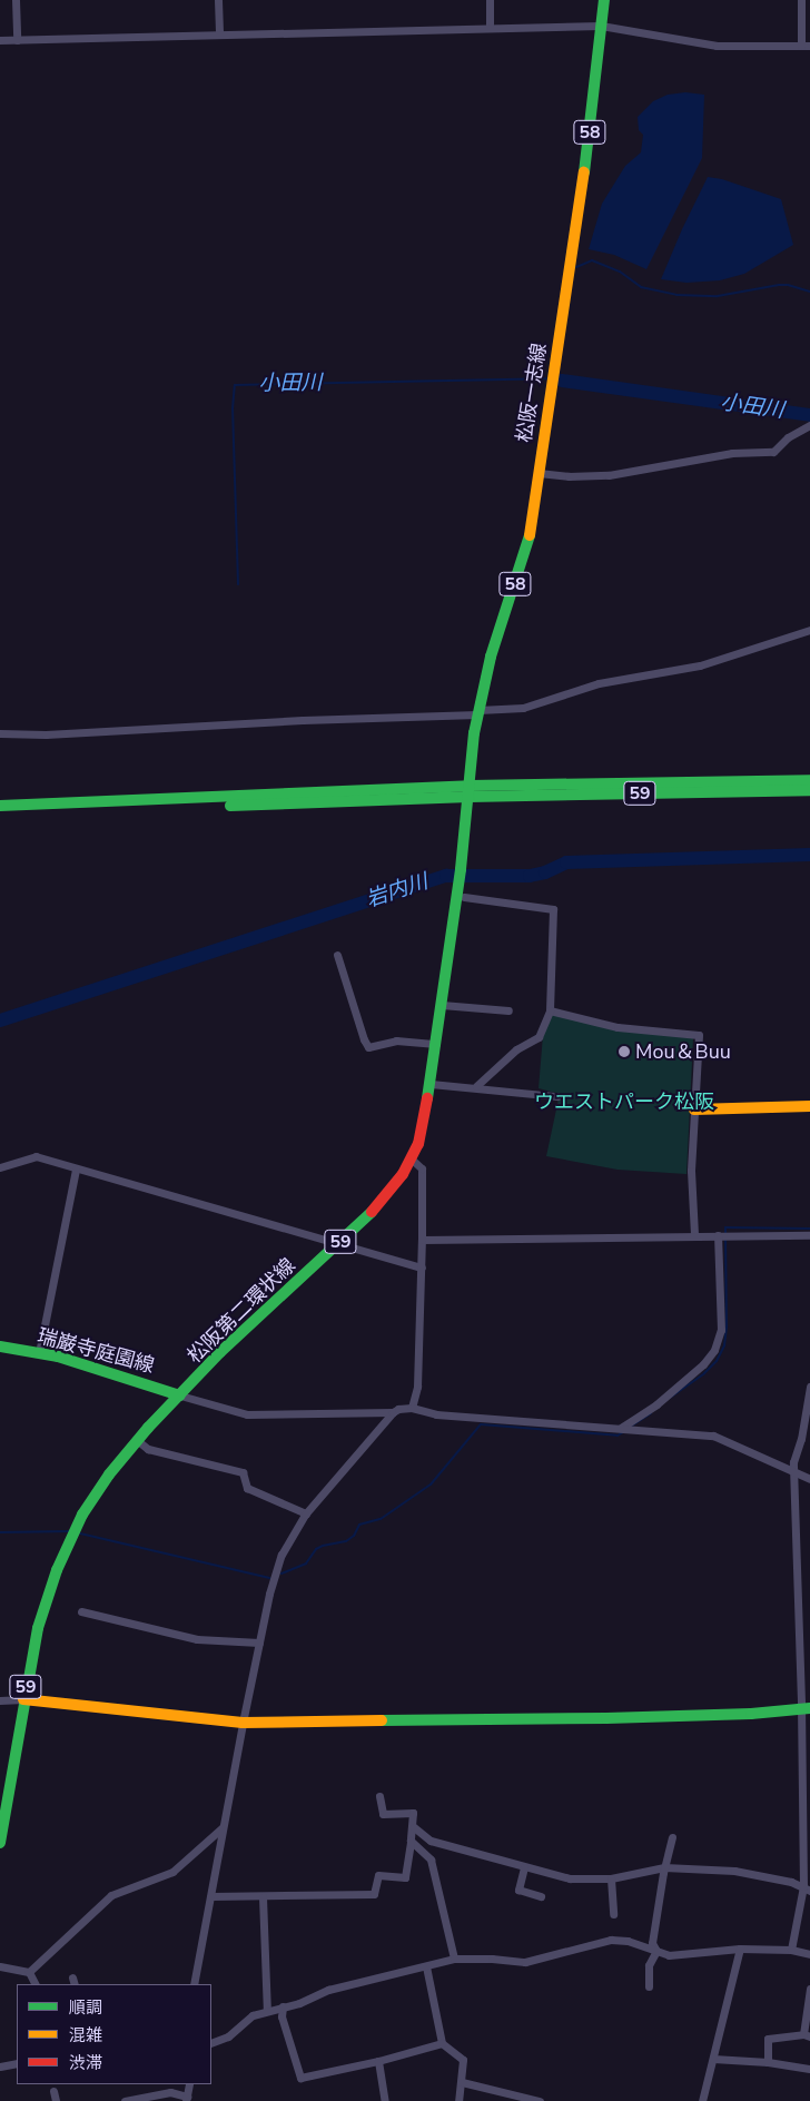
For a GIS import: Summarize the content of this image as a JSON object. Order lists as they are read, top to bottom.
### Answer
{
  "streets": {
    "main road": [
      "58",
      "松阪一志線",
      "59",
      "松阪第二環状線",
      "瑞巌寺庭園線"
    ]
  },
  "crossings": [
    ["松阪一志線", "59"],
    ["松阪一志線", "松阪第二環状線"],
    ["59", "松阪第二環状線"],
    ["松阪第二環状線", "瑞巌寺庭園線"]
  ],
  "water": ["小田川", "岩内川"],
  "parks": ["ウエストパーク松阪"],
  "places": ["Mou＆Buu"],
  "legend": ["順調", "混雑", "渋滞"]
}
